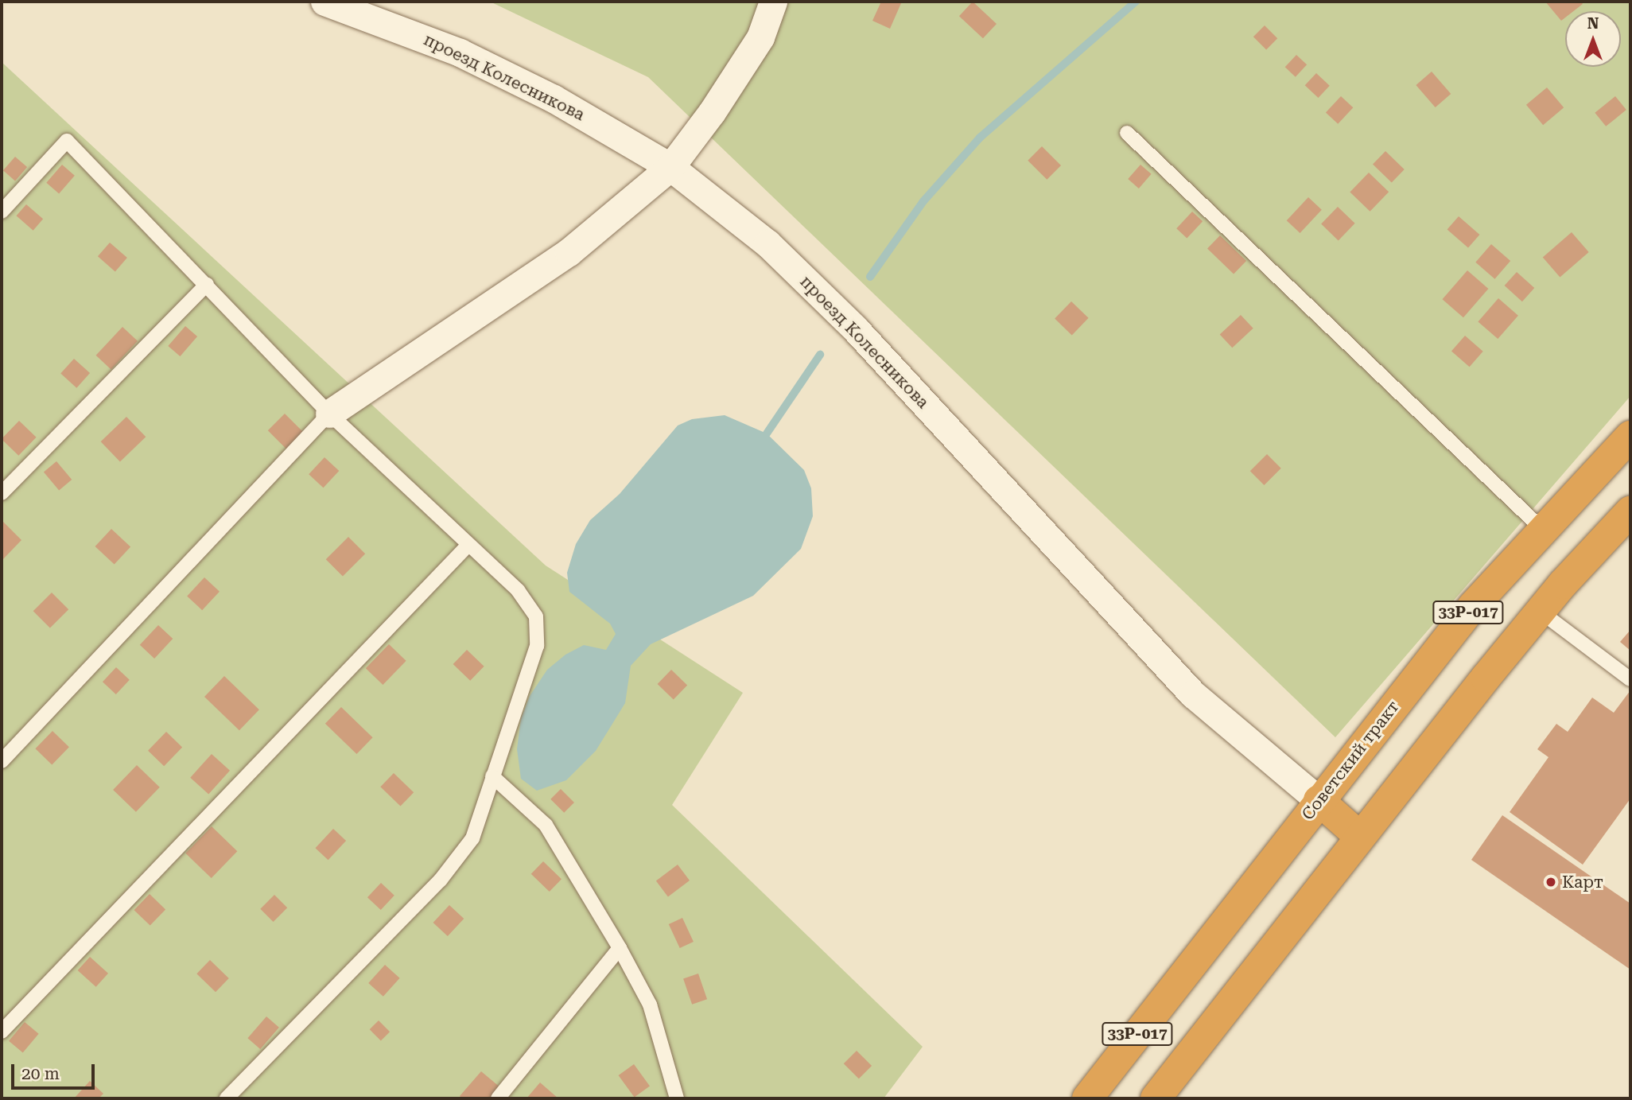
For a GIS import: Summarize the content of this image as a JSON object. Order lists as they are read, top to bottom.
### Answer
{
  "streets": {
    "highway": ["33Р-017", "Советский тракт"],
    "street": ["проезд Колесникова"]
  },
  "crossings": [
    ["проезд Колесникова", "Советский тракт"]
  ],
  "places": ["Карт"],
  "scale_bar": "20 m",
  "north": "top"
}
